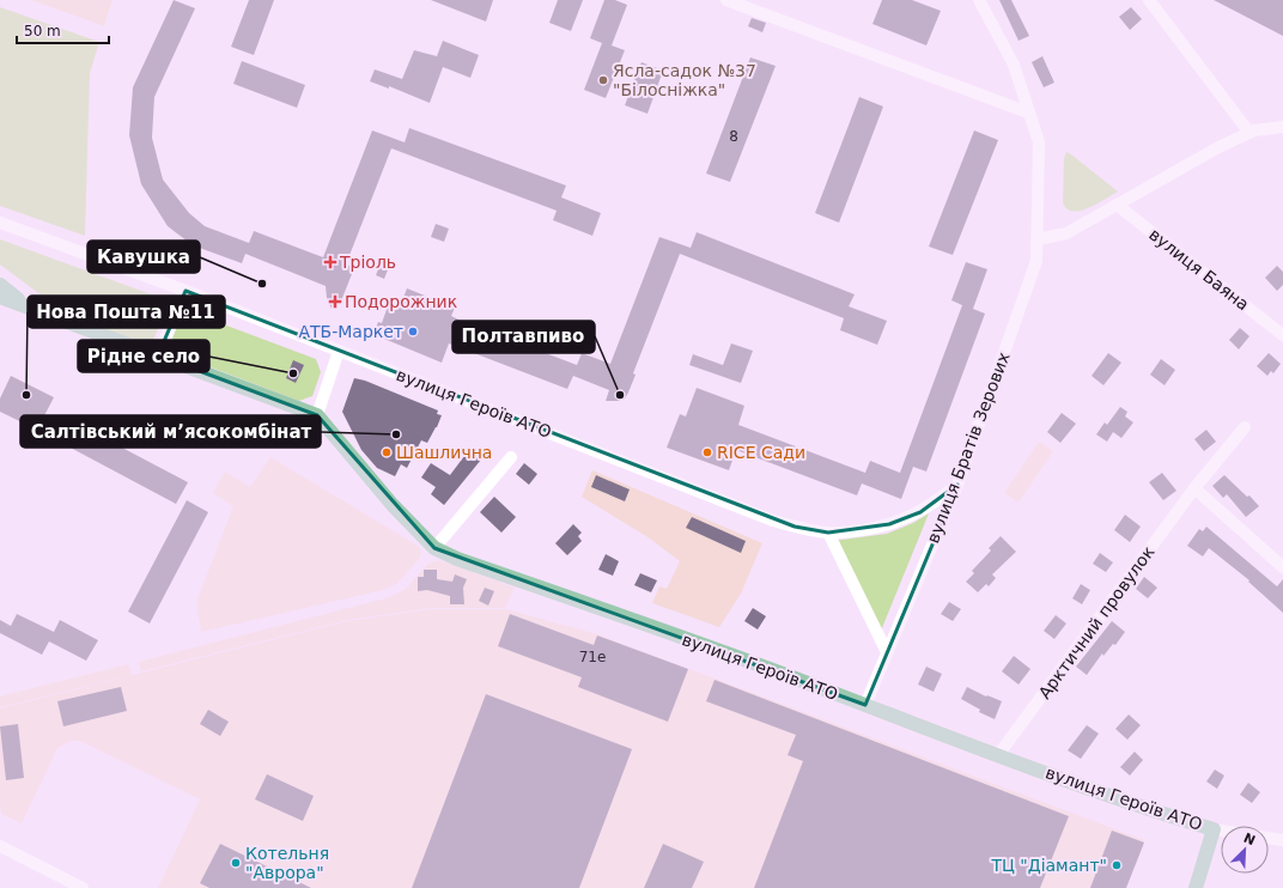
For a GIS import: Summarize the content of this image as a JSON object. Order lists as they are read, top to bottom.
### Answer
{
  "streets": {
    "main road": ["вулиця Героїв АТО"],
    "street": ["вулиця Баяна", "вулиця Братів Зерових", "Арктичний провулок"]
  },
  "crossings": [
    ["вулиця Героїв АТО", "вулиця Братів Зерових"],
    ["вулиця Героїв АТО", "Арктичний провулок"]
  ],
  "places": {
    "other": [
      "Ясла-садок №37 \"Білосніжка\"",
      "Кавушка",
      "АТБ-Маркет",
      "Рідне село",
      "Нова Пошта №11",
      "Полтавпиво",
      "Салтівський мʼясокомбінат",
      "Шашлична",
      "RICE Сади",
      "Котельня \"Аврора\"",
      "ТЦ \"Діамант\""
    ],
    "health": ["Тріоль", "Подорожник"]
  },
  "house_numbers": ["8", "71е"],
  "scale_bar": "50 m",
  "north": "top right"
}
